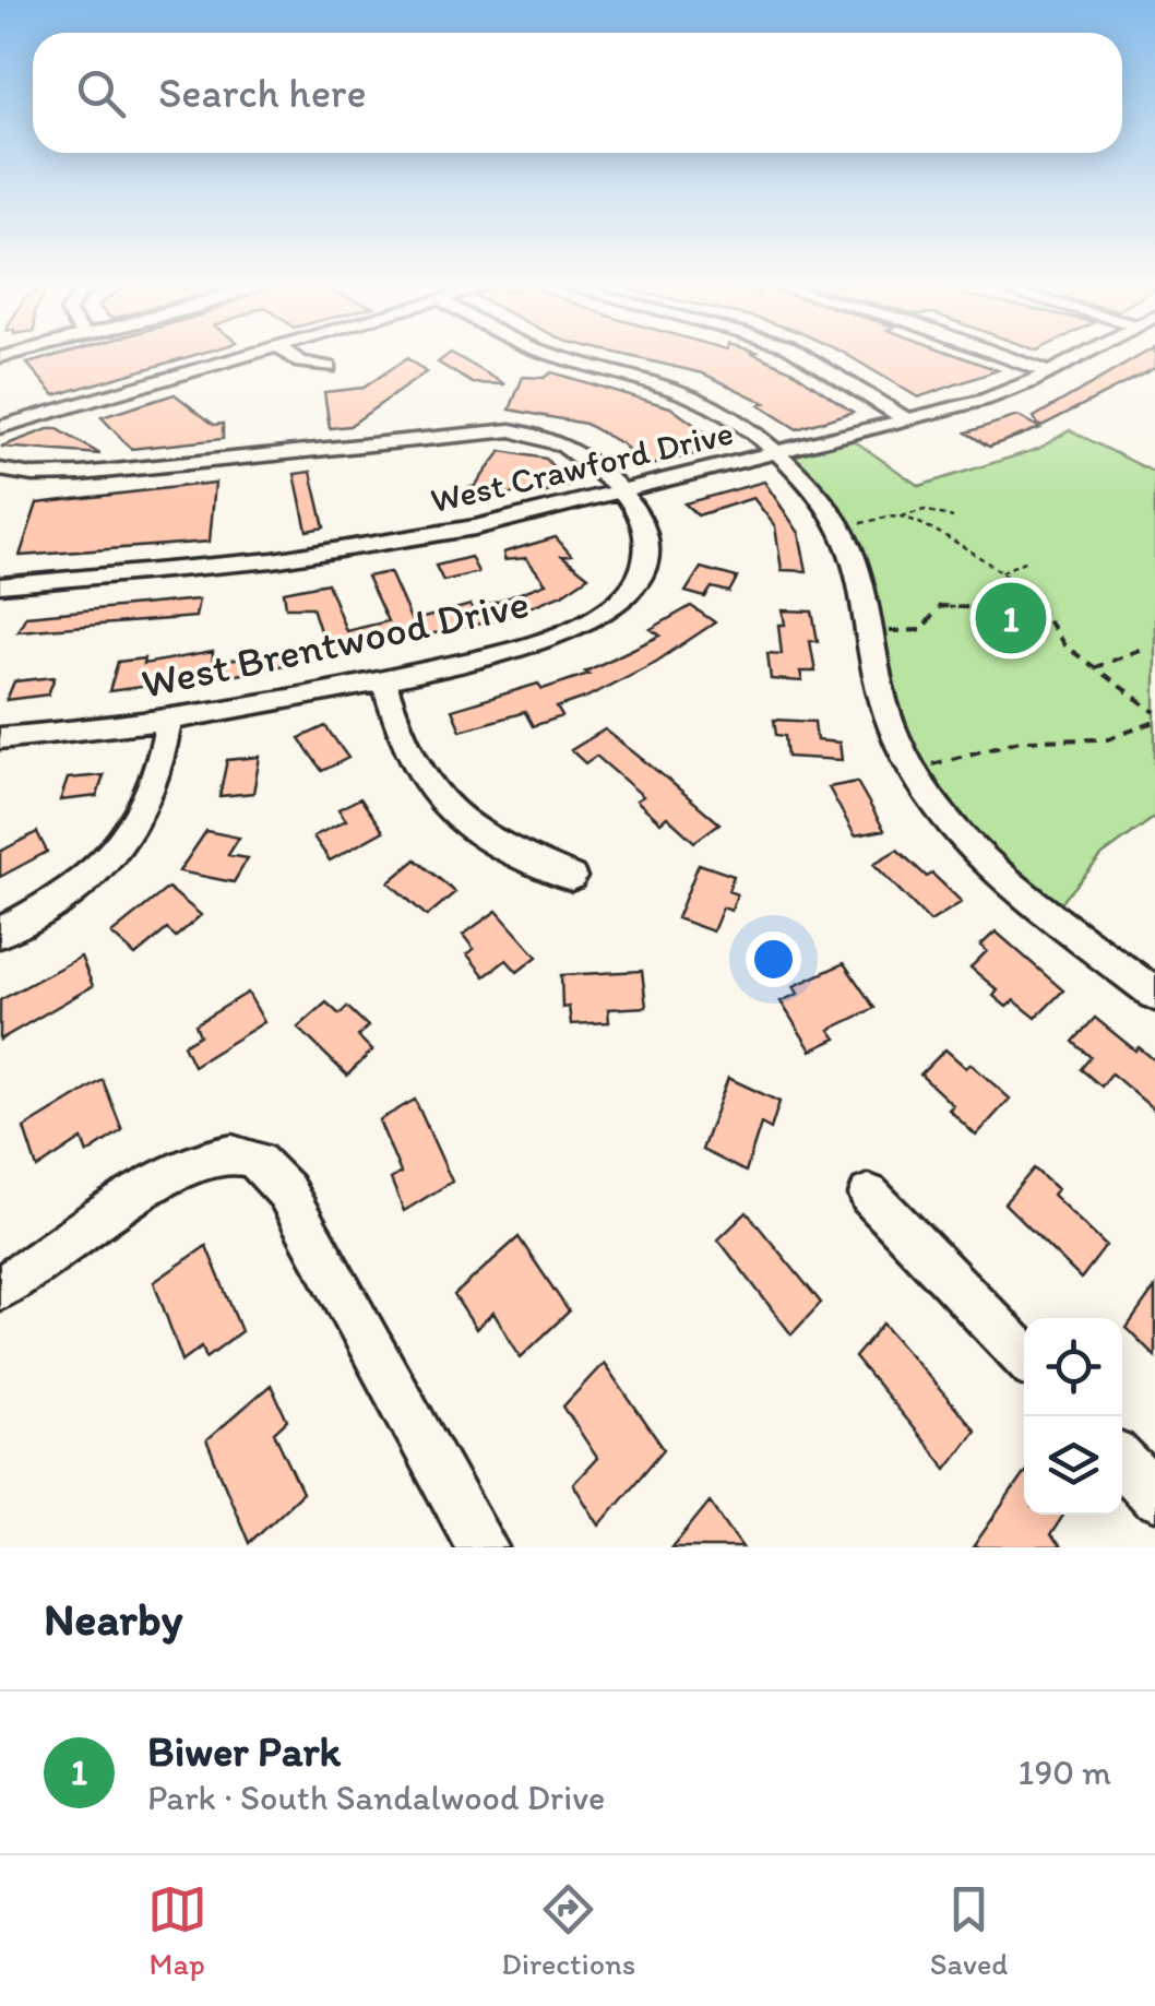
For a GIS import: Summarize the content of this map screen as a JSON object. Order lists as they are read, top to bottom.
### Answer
{
  "streets": {
    "street": ["West Crawford Drive", "West Brentwood Drive"]
  },
  "crossings": [
    ["West Crawford Drive", "West Brentwood Drive"]
  ],
  "page": {
    "search": "Search here",
    "pins": "1",
    "heading": "Nearby",
    "list": [
      {
        "mark": "1",
        "name": "Biwer Park",
        "note": "Park · South Sandalwood Drive",
        "value": "190 m"
      }
    ],
    "nav": ["Map", "Directions", "Saved"]
  }
}
